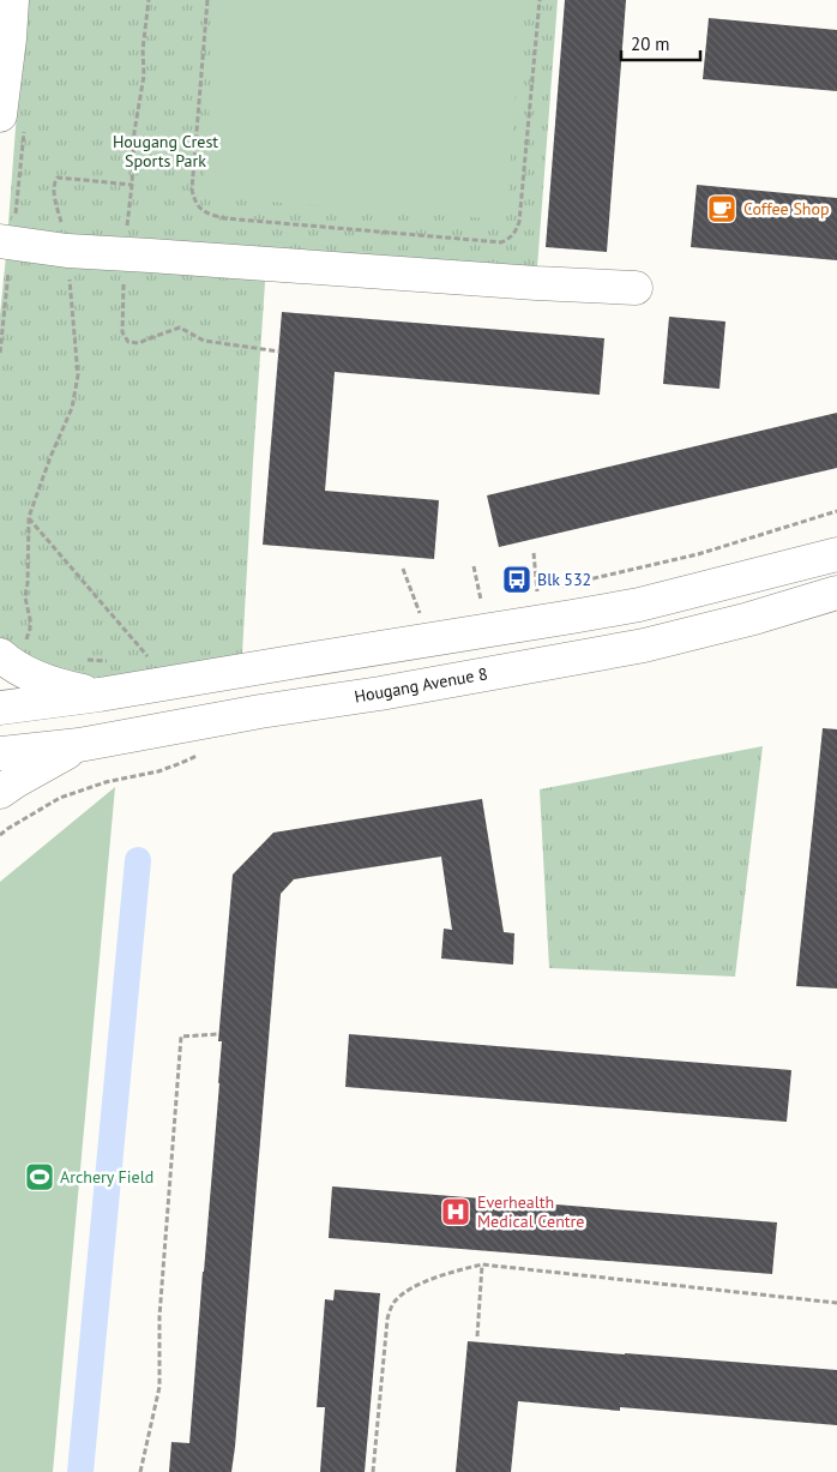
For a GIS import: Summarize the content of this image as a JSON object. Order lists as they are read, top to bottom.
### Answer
{
  "streets": {
    "main road": ["Hougang Avenue 8"]
  },
  "parks": ["Hougang Crest Sports Park"],
  "places": {
    "cafe": ["Coffee Shop"],
    "bus stop": ["Blk 532"],
    "sports": ["Archery Field"],
    "hospital": ["Everhealth Medical Centre"]
  },
  "scale_bar": "20 m"
}
